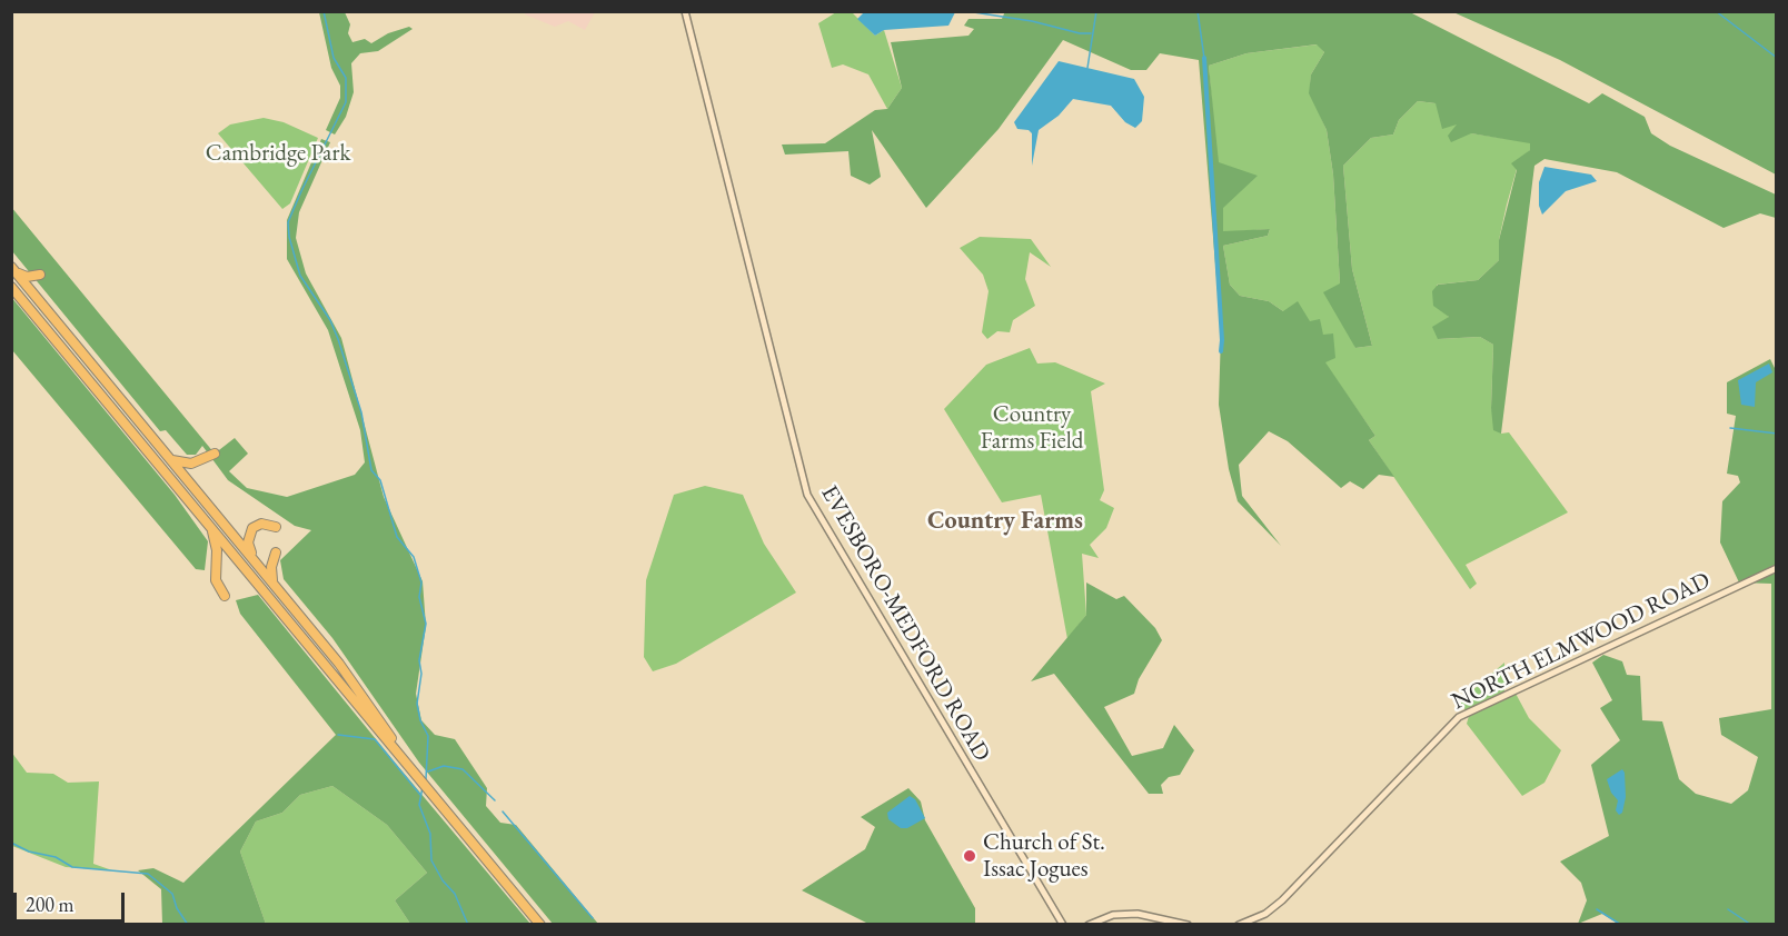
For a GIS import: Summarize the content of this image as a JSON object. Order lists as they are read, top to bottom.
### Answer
{
  "streets": {
    "street": ["EVESBORO-MEDFORD ROAD", "NORTH ELMWOOD ROAD"]
  },
  "districts": ["Country Farms"],
  "parks": ["Cambridge Park", "Country Farms Field"],
  "places": ["Church of St. Issac Jogues"],
  "scale_bar": "200 m"
}
